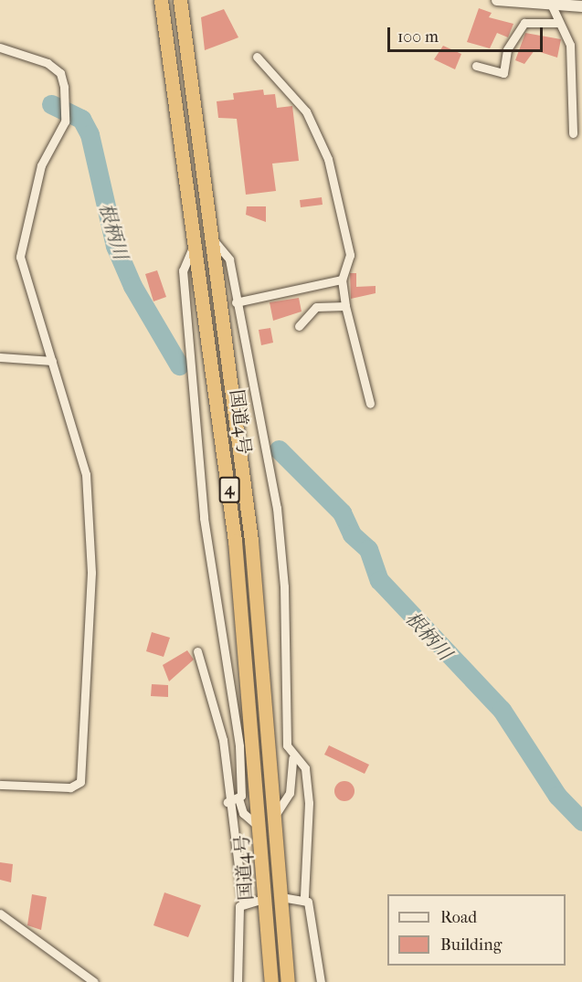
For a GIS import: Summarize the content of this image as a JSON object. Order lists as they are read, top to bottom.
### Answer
{
  "streets": {
    "highway": ["国道4号", "4"]
  },
  "water": ["根柄川"],
  "legend": ["Road", "Building"],
  "scale_bar": "100 m"
}
